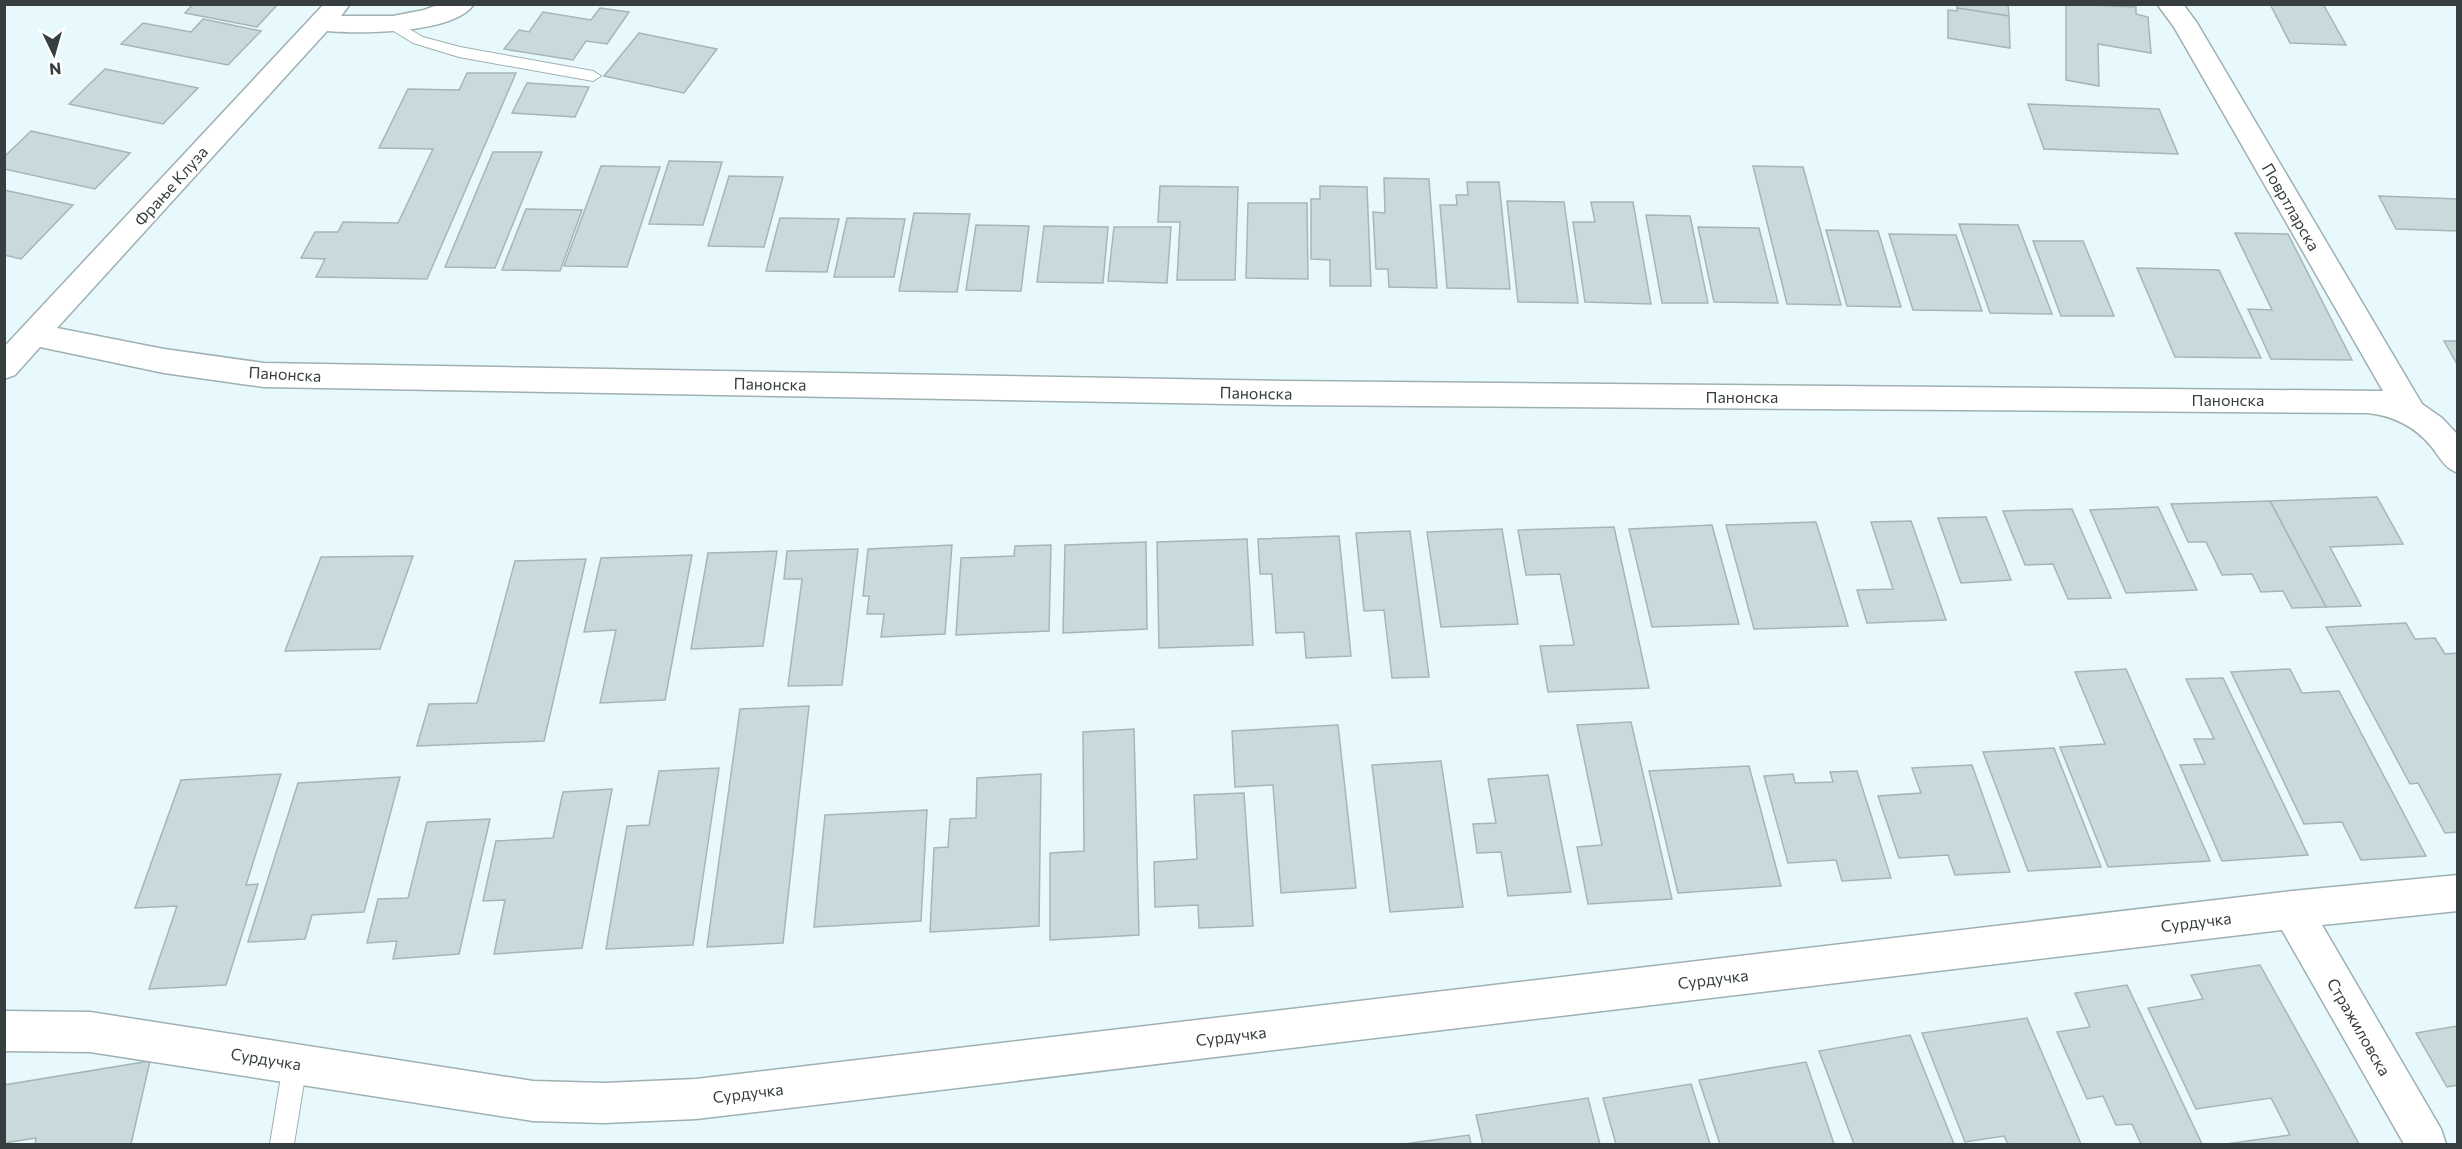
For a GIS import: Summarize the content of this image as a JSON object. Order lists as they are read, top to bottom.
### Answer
{
  "streets": {
    "street": [
      "Фрање Клуза",
      "Повртларска",
      "Панонска",
      "Сурдучка",
      "Стражиловска"
    ]
  },
  "crossings": [
    ["Фрање Клуза", "Панонска"],
    ["Повртларска", "Панонска"],
    ["Сурдучка", "Стражиловска"]
  ],
  "north": "bottom"
}
